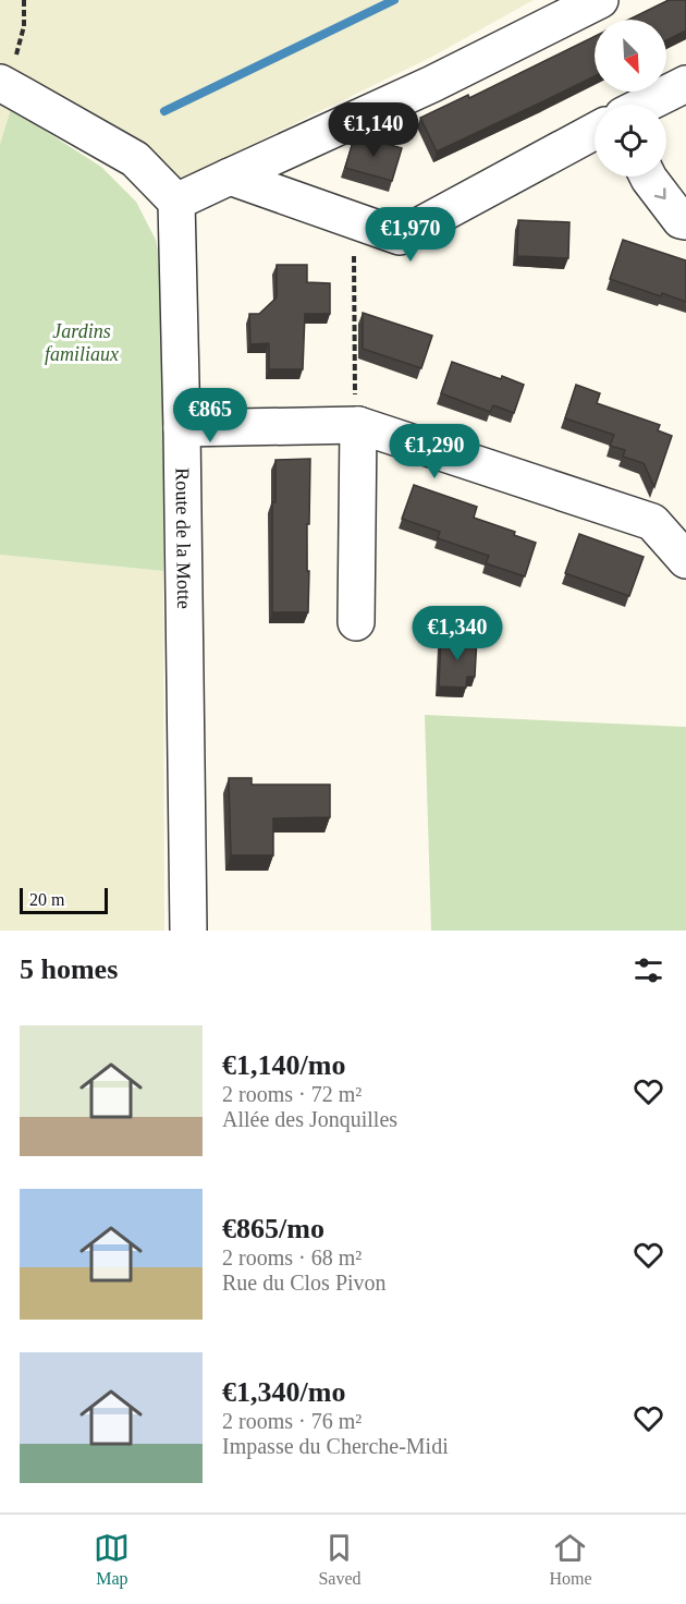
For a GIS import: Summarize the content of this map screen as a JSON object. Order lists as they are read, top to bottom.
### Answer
{
  "streets": {
    "street": ["Route de la Motte"]
  },
  "parks": ["Jardins familiaux"],
  "scale_bar": "20 m",
  "north": "bottom right",
  "page": {
    "price": [
      "€1,140",
      "€1,970",
      "€865",
      "€1,290",
      "€1,340"
    ],
    "scale": "20 m",
    "heading": "5 homes",
    "list": [
      {
        "name": "€1,140/mo",
        "note": "2 rooms · 72 m² · Allée des Jonquilles"
      },
      {
        "name": "€865/mo",
        "note": "2 rooms · 68 m² · Rue du Clos Pivon"
      },
      {
        "name": "€1,340/mo",
        "note": "2 rooms · 76 m² · Impasse du Cherche-Midi"
      }
    ],
    "tabs": ["Map", "Saved", "Home"]
  }
}
